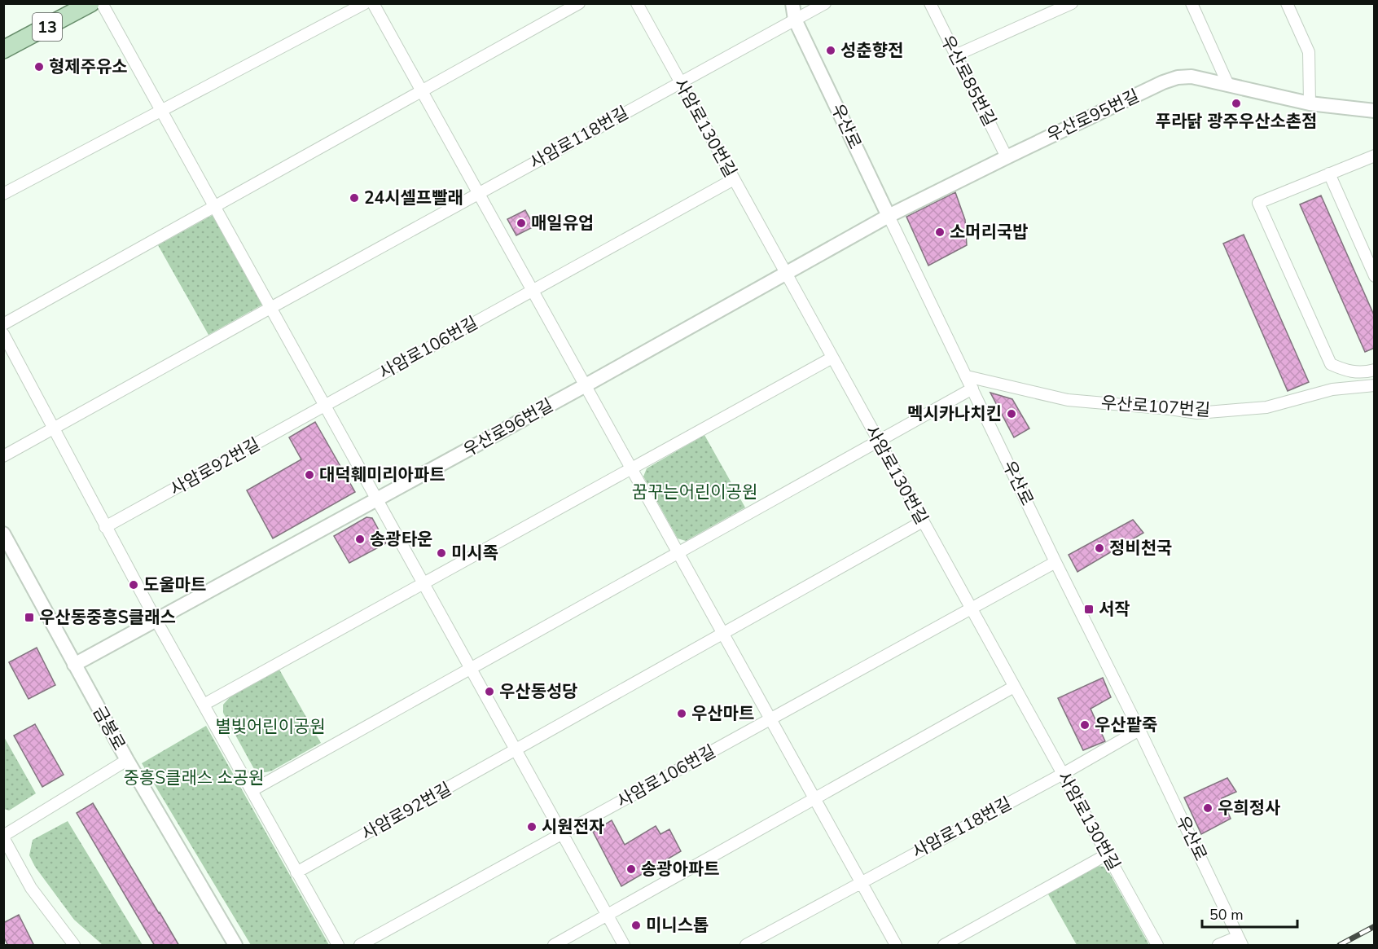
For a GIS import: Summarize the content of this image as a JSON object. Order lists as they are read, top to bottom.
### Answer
{
  "streets": {
    "main road": ["13"],
    "street": [
      "우산로85번길",
      "우산로95번길",
      "우산로",
      "사암로130번길",
      "사암로118번길",
      "사암로106번길",
      "우산로107번길",
      "우산로96번길",
      "사암로92번길",
      "금봉로"
    ]
  },
  "crossings": [
    ["우산로85번길", "우산로95번길"],
    ["우산로95번길", "우산로"],
    ["우산로95번길", "우산로96번길"],
    ["우산로", "사암로118번길"],
    ["우산로", "우산로107번길"],
    ["우산로", "우산로96번길"],
    ["사암로130번길", "사암로118번길"],
    ["사암로130번길", "우산로96번길"],
    ["사암로106번길", "사암로92번길"],
    ["우산로96번길", "금봉로"]
  ],
  "parks": ["꿈꾸는어린이공원", "별빛어린이공원", "중흥S클래스 소공원"],
  "places": {
    "other": [
      "성춘향전",
      "형제주유소",
      "푸라닭 광주우산소촌점",
      "24시셀프빨래",
      "매일유업",
      "소머리국밥",
      "멕시카나치킨",
      "대덕훼미리아파트",
      "송광타운",
      "정비천국",
      "미시족",
      "도울마트",
      "우산동성당",
      "우산마트",
      "우산팥죽",
      "우희정사",
      "시원전자",
      "송광아파트",
      "미니스톱"
    ],
    "transit": ["서작", "우산동중흥S클래스"]
  },
  "scale_bar": "50 m"
}
